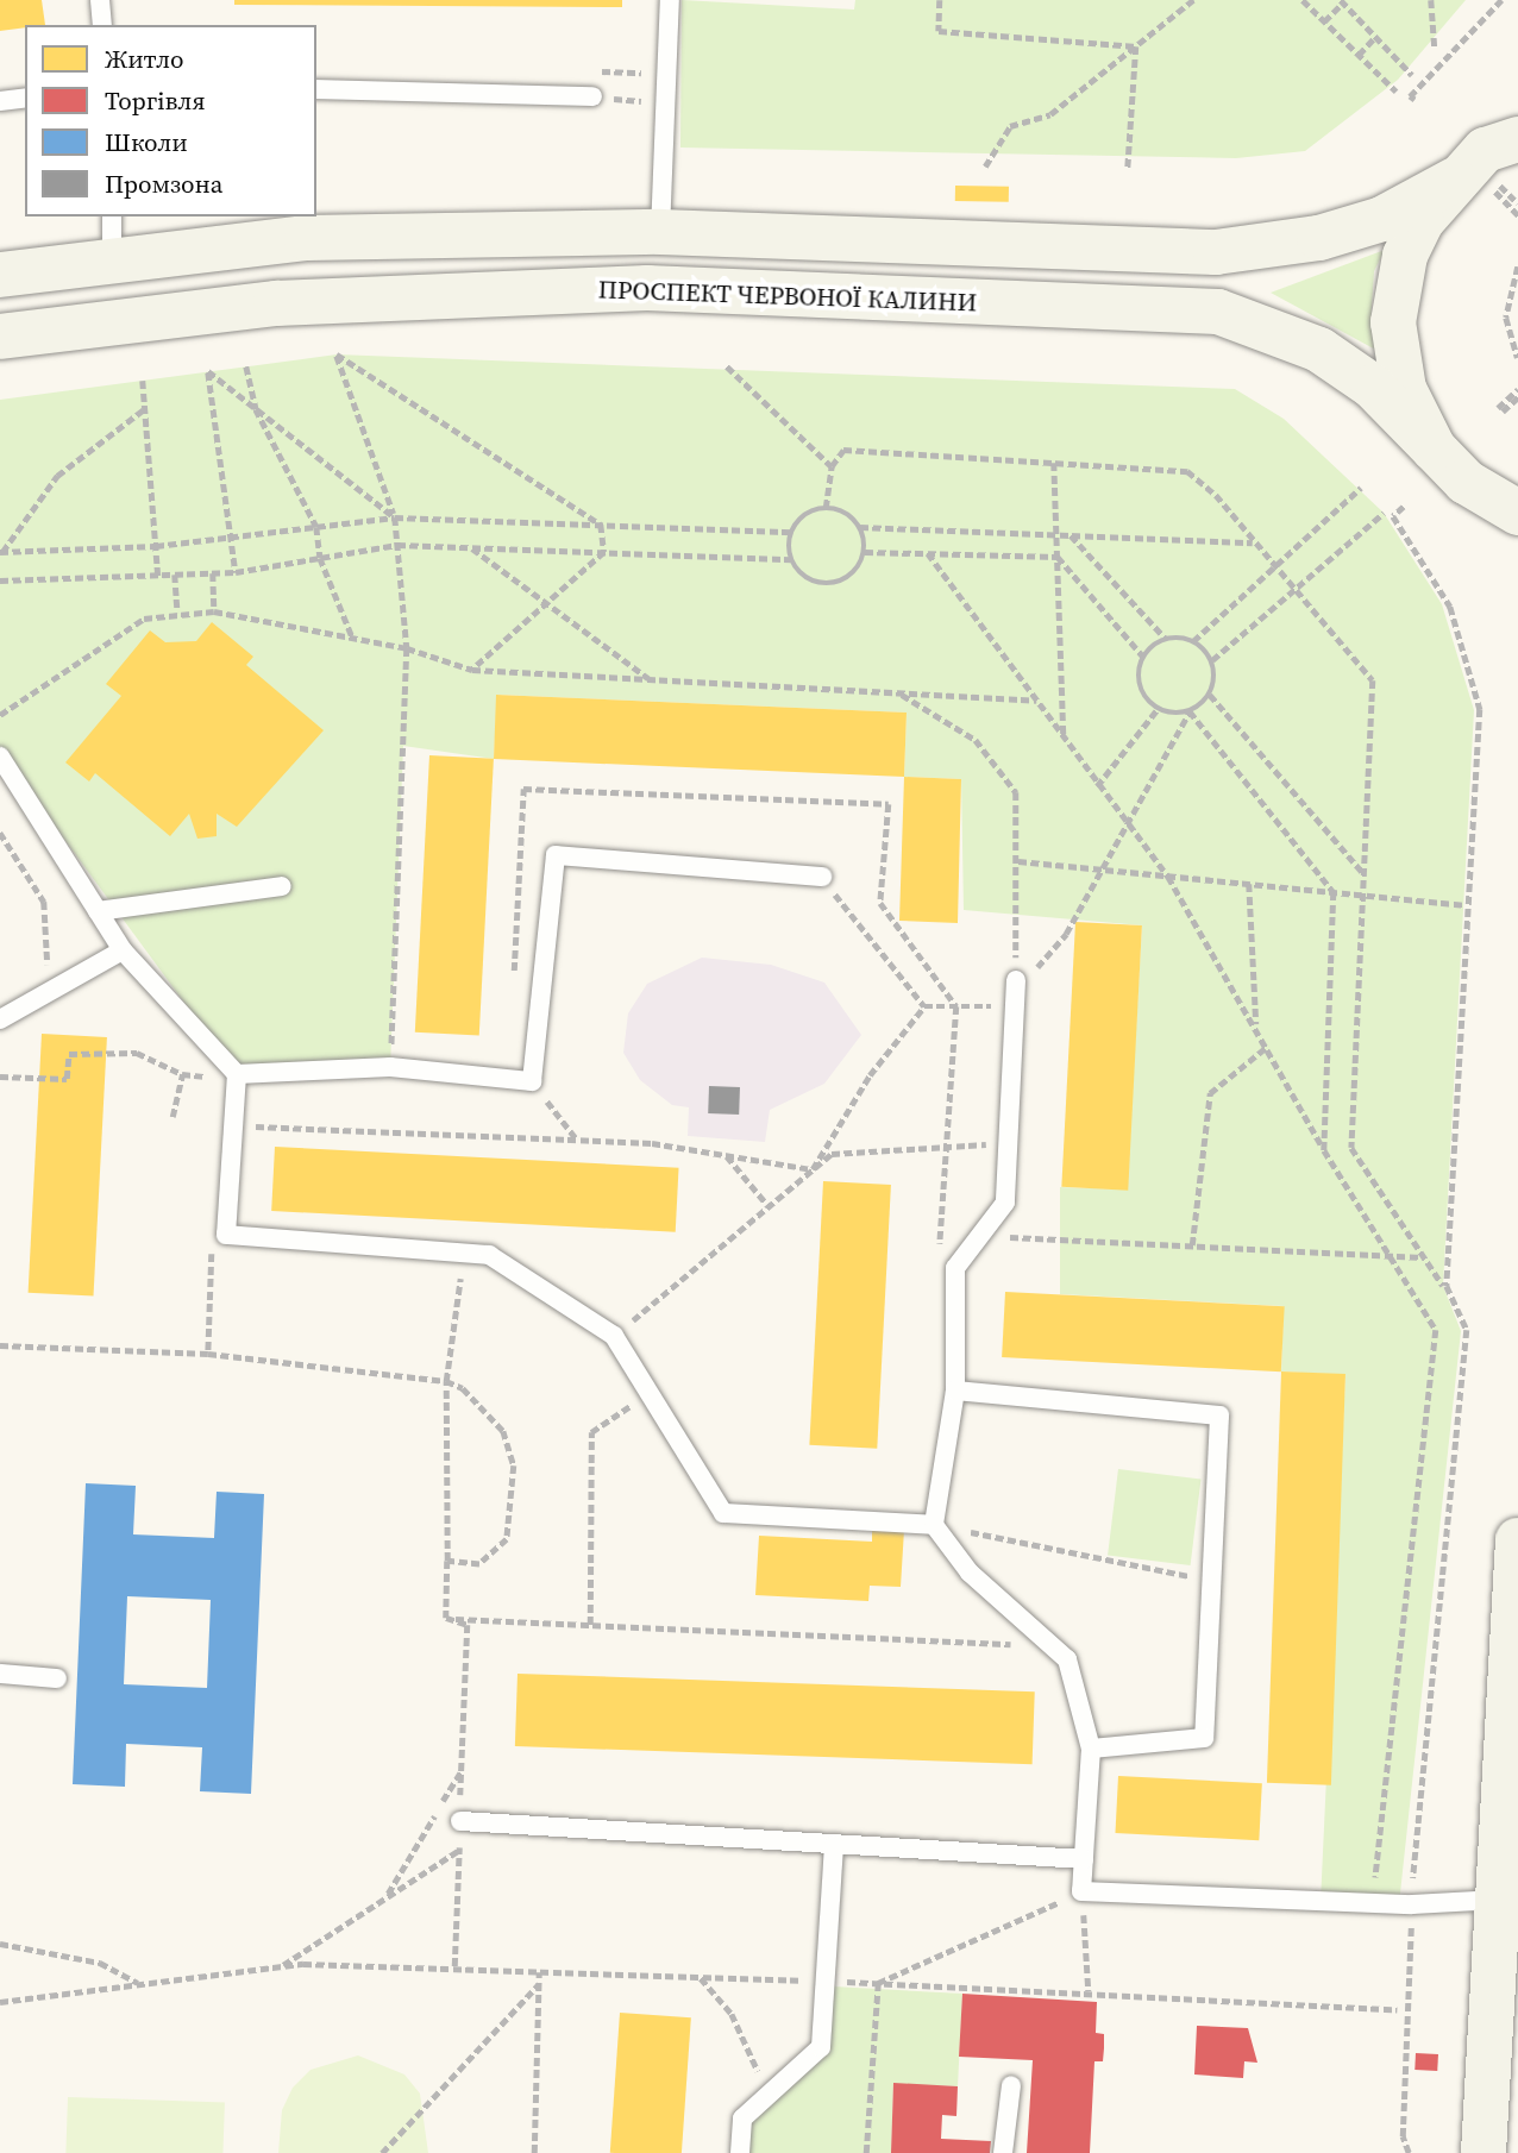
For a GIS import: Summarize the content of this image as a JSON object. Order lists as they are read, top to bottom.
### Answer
{
  "streets": {
    "main road": ["ПРОСПЕКТ ЧЕРВОНОЇ КАЛИНИ"]
  },
  "legend": [
    "Житло",
    "Торгівля",
    "Школи",
    "Промзона"
  ]
}
